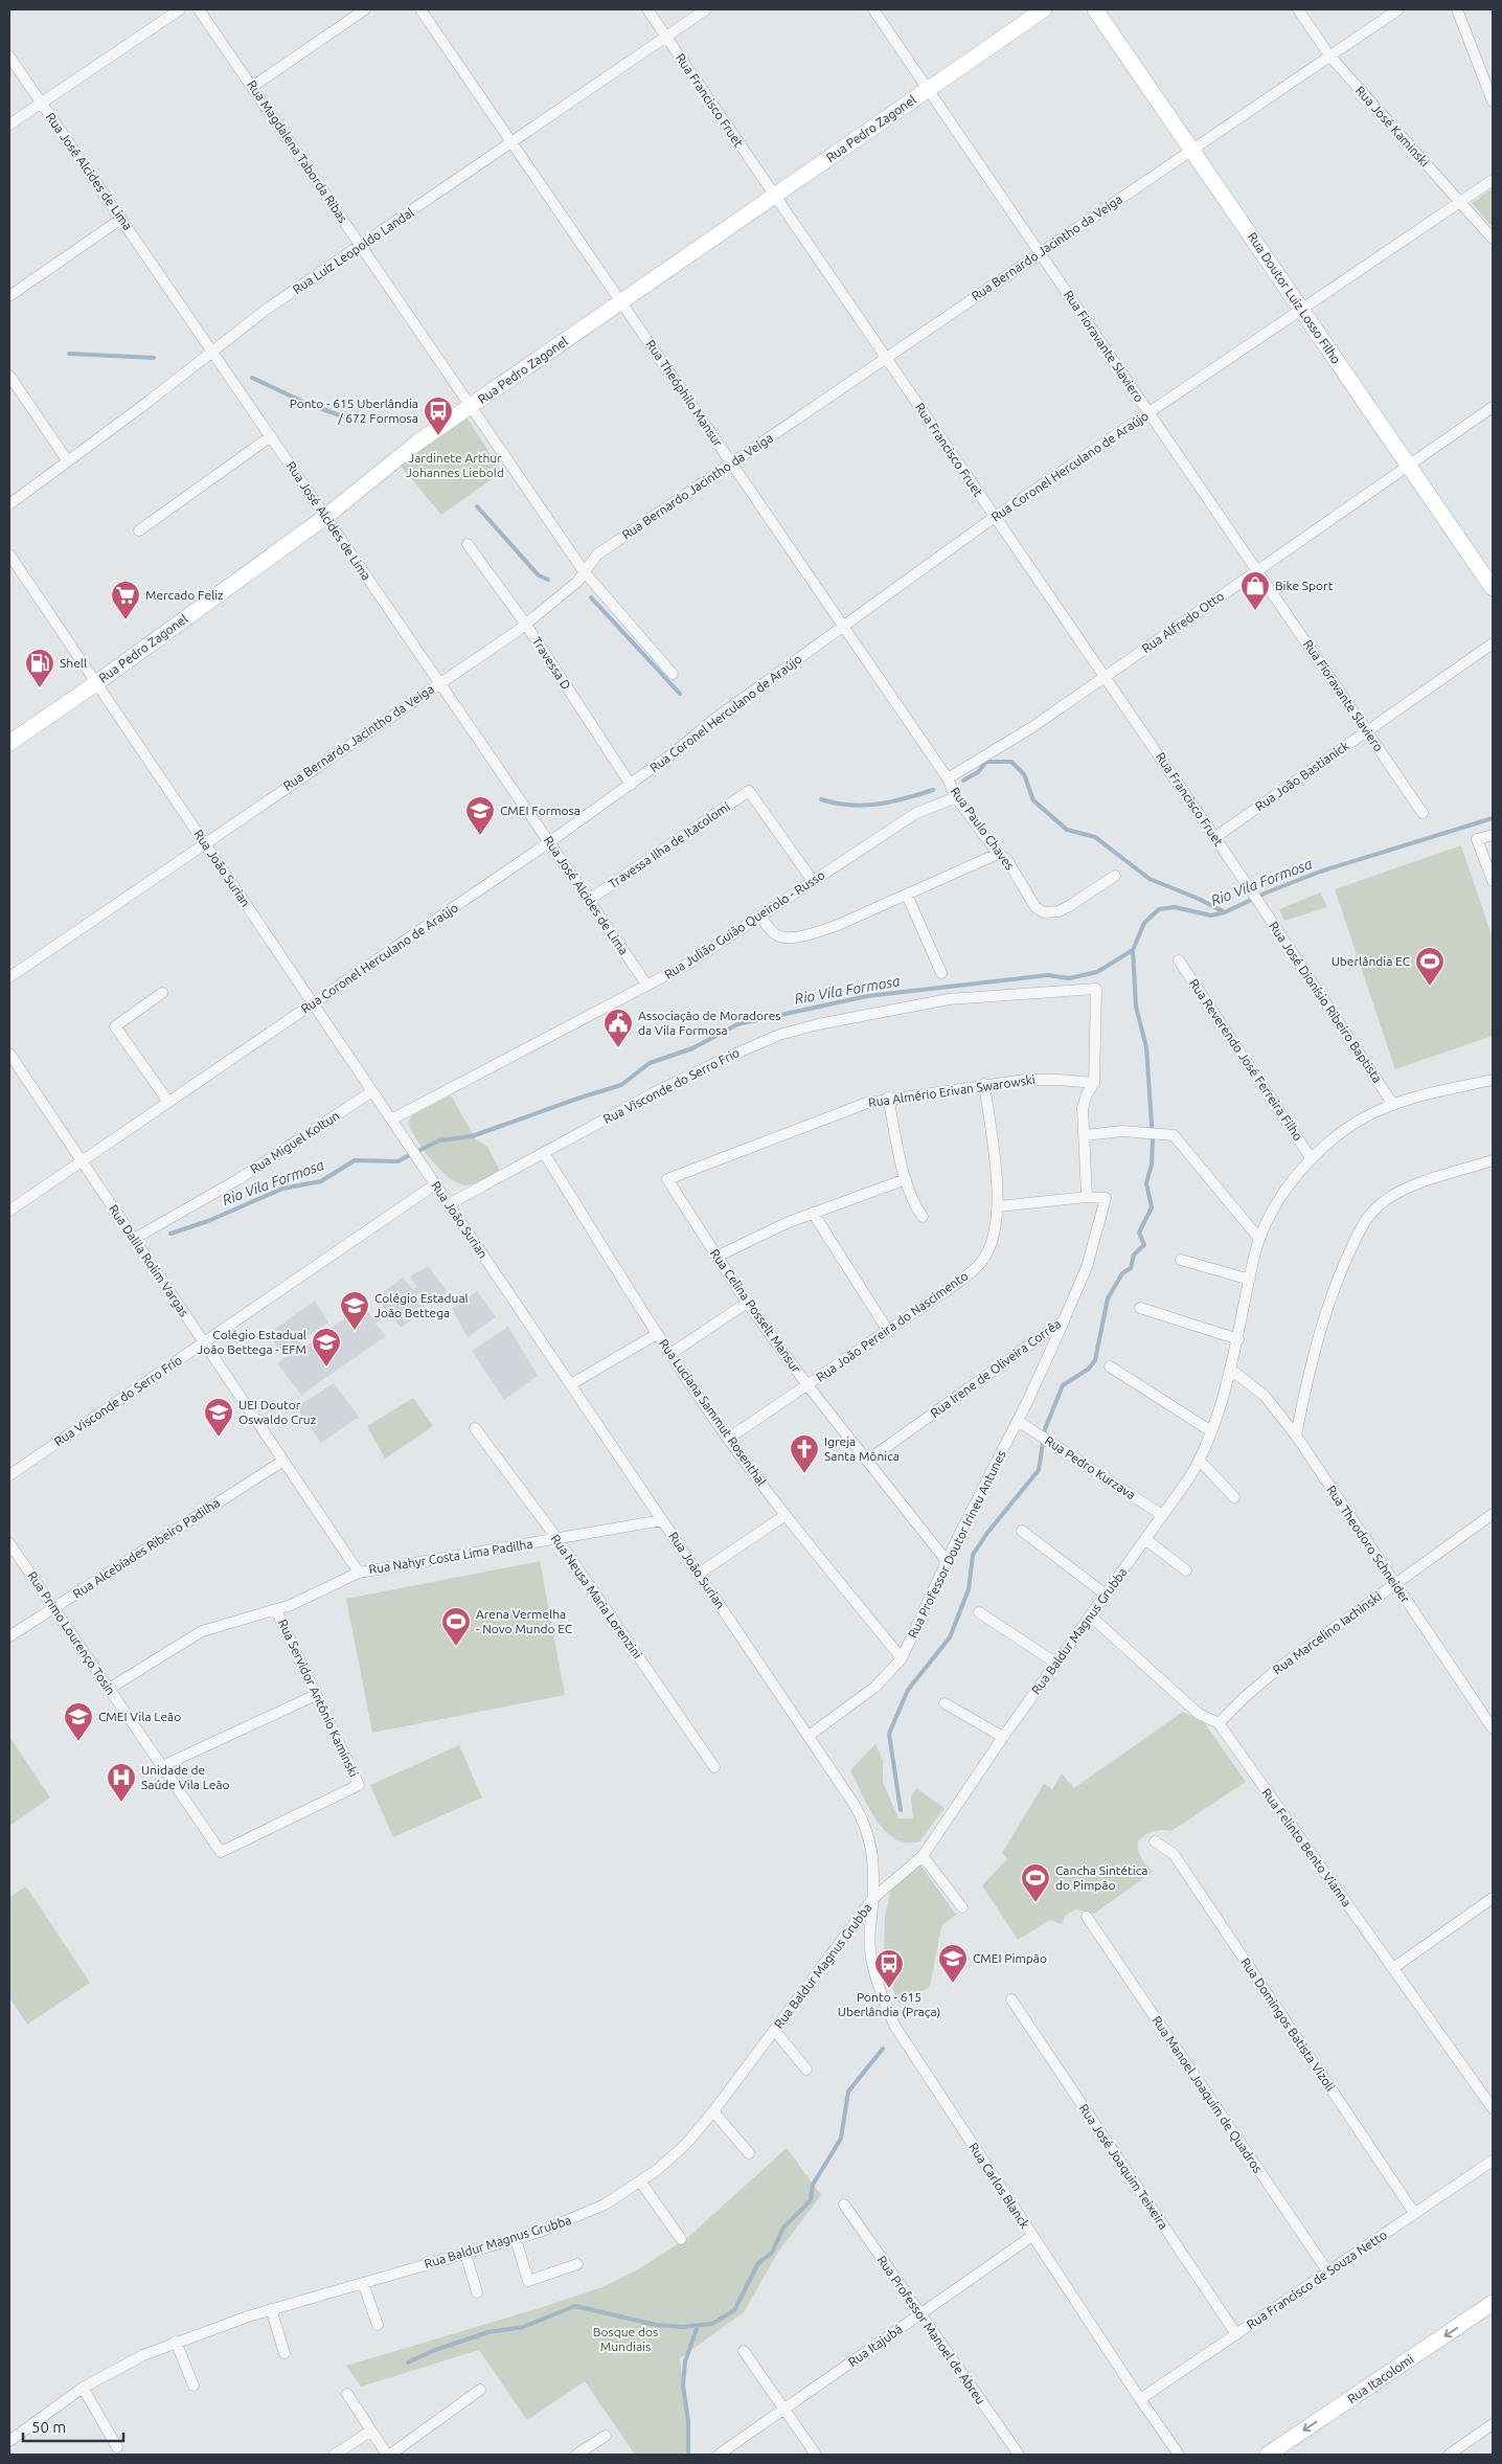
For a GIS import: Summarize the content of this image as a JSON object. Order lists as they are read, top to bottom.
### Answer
{
  "streets": {
    "street": [
      "Rua Francisco Fruet",
      "Rua José Kaminski",
      "Rua Pedro Zagonel",
      "Rua Magdalena Taborda Ribas",
      "Rua José Alcides de Lima",
      "Rua Bernardo Jacintho da Veiga",
      "Rua Luiz Leopoldo Landal",
      "Rua Doutor Luiz Losso Filho",
      "Rua Fioravante Slaviero",
      "Rua Theóphilo Mansur",
      "Rua Coronel Herculano de Araújo",
      "Rua Alfredo Otto",
      "Travessa D",
      "Rua João Bastianick",
      "Rua Paulo Chaves",
      "Travessa Ilha de Itacolomi",
      "Rua João Surian",
      "Rua Julião Guião Queirolo - Russo",
      "Rua José Dionísio Ribeiro Baptista",
      "Rua Reverendo José Ferreira Filho",
      "Rua Visconde do Serro Frio",
      "Rua Almério Erivan Swarowski",
      "Rua Miguel Koltun",
      "Rua Dalila Rolim Vargas",
      "Rua Celina Posselt Mansur",
      "Rua João Pereira do Nascimento",
      "Rua Irene de Oliveira Corrêa",
      "Rua Luciana Sammut Rosenthal",
      "Rua Pedro Kurzava",
      "Rua Professor Doutor Irineu Antunes",
      "Rua Theodoro Schneider",
      "Rua Alcebíades Ribeiro Padilha",
      "Rua Nahyr Costa Lima Padilha",
      "Rua Neusa Maria Lorenzini",
      "Rua Baldur Magnus Grubba",
      "Rua Primo Lourenço Tosin",
      "Rua Marcelino Iachinski",
      "Rua Servidor Antônio Kaminski",
      "Rua Felinto Bento Vianna",
      "Rua Domingos Batista Vizoli",
      "Rua Manoel Joaquim de Quadros",
      "Rua José Joaquim Teixeira",
      "Rua Carlos Blanck",
      "Rua Francisco de Souza Netto",
      "Rua Professor Manoel de Abreu",
      "Rua Itajubá",
      "Rua Itacolomi"
    ]
  },
  "crossings": [
    ["Rua Francisco Fruet", "Rua Pedro Zagonel"],
    ["Rua Francisco Fruet", "Rua Bernardo Jacintho da Veiga"],
    ["Rua Francisco Fruet", "Rua Luiz Leopoldo Landal"],
    ["Rua Francisco Fruet", "Rua Coronel Herculano de Araújo"],
    ["Rua Francisco Fruet", "Rua Alfredo Otto"],
    ["Rua Francisco Fruet", "Rua João Bastianick"],
    ["Rua Francisco Fruet", "Rua José Dionísio Ribeiro Baptista"],
    ["Rua José Kaminski", "Rua Bernardo Jacintho da Veiga"],
    ["Rua José Kaminski", "Rua Coronel Herculano de Araújo"],
    ["Rua Pedro Zagonel", "Rua Magdalena Taborda Ribas"],
    ["Rua Pedro Zagonel", "Rua José Alcides de Lima"],
    ["Rua Pedro Zagonel", "Rua Fioravante Slaviero"],
    ["Rua Pedro Zagonel", "Rua Theóphilo Mansur"],
    ["Rua Pedro Zagonel", "Rua João Surian"],
    ["Rua Magdalena Taborda Ribas", "Rua Bernardo Jacintho da Veiga"],
    ["Rua Magdalena Taborda Ribas", "Rua Luiz Leopoldo Landal"],
    ["Rua José Alcides de Lima", "Rua Bernardo Jacintho da Veiga"],
    ["Rua José Alcides de Lima", "Rua Luiz Leopoldo Landal"],
    ["Rua José Alcides de Lima", "Rua Coronel Herculano de Araújo"],
    ["Rua José Alcides de Lima", "Travessa Ilha de Itacolomi"],
    ["Rua José Alcides de Lima", "Rua Julião Guião Queirolo - Russo"],
    ["Rua Bernardo Jacintho da Veiga", "Rua Doutor Luiz Losso Filho"],
    ["Rua Bernardo Jacintho da Veiga", "Rua Fioravante Slaviero"],
    ["Rua Bernardo Jacintho da Veiga", "Rua Theóphilo Mansur"],
    ["Rua Bernardo Jacintho da Veiga", "Travessa D"],
    ["Rua Bernardo Jacintho da Veiga", "Rua João Surian"],
    ["Rua Luiz Leopoldo Landal", "Rua Theóphilo Mansur"],
    ["Rua Doutor Luiz Losso Filho", "Rua Coronel Herculano de Araújo"],
    ["Rua Doutor Luiz Losso Filho", "Rua Alfredo Otto"],
    ["Rua Fioravante Slaviero", "Rua Coronel Herculano de Araújo"],
    ["Rua Fioravante Slaviero", "Rua Alfredo Otto"],
    ["Rua Fioravante Slaviero", "Rua João Bastianick"],
    ["Rua Theóphilo Mansur", "Rua Coronel Herculano de Araújo"],
    ["Rua Theóphilo Mansur", "Rua Alfredo Otto"],
    ["Rua Theóphilo Mansur", "Rua Paulo Chaves"],
    ["Rua Coronel Herculano de Araújo", "Travessa D"],
    ["Rua Coronel Herculano de Araújo", "Rua João Surian"],
    ["Rua Coronel Herculano de Araújo", "Rua Dalila Rolim Vargas"],
    ["Rua Alfredo Otto", "Rua Paulo Chaves"],
    ["Rua Paulo Chaves", "Rua Julião Guião Queirolo - Russo"],
    ["Travessa Ilha de Itacolomi", "Rua Julião Guião Queirolo - Russo"],
    ["Rua João Surian", "Rua Julião Guião Queirolo - Russo"],
    ["Rua João Surian", "Rua Visconde do Serro Frio"],
    ["Rua João Surian", "Rua Miguel Koltun"],
    ["Rua João Surian", "Rua Professor Doutor Irineu Antunes"],
    ["Rua João Surian", "Rua Nahyr Costa Lima Padilha"],
    ["Rua João Surian", "Rua Baldur Magnus Grubba"],
    ["Rua João Surian", "Rua Carlos Blanck"],
    ["Rua José Dionísio Ribeiro Baptista", "Rua Baldur Magnus Grubba"],
    ["Rua Reverendo José Ferreira Filho", "Rua Baldur Magnus Grubba"],
    ["Rua Visconde do Serro Frio", "Rua Almério Erivan Swarowski"],
    ["Rua Visconde do Serro Frio", "Rua Dalila Rolim Vargas"],
    ["Rua Visconde do Serro Frio", "Rua Luciana Sammut Rosenthal"],
    ["Rua Almério Erivan Swarowski", "Rua Celina Posselt Mansur"],
    ["Rua Almério Erivan Swarowski", "Rua João Pereira do Nascimento"],
    ["Rua Miguel Koltun", "Rua Dalila Rolim Vargas"],
    ["Rua Dalila Rolim Vargas", "Rua Alcebíades Ribeiro Padilha"],
    ["Rua Dalila Rolim Vargas", "Rua Nahyr Costa Lima Padilha"],
    ["Rua Celina Posselt Mansur", "Rua João Pereira do Nascimento"],
    ["Rua Celina Posselt Mansur", "Rua Irene de Oliveira Corrêa"],
    ["Rua Celina Posselt Mansur", "Rua Professor Doutor Irineu Antunes"],
    ["Rua João Pereira do Nascimento", "Rua Luciana Sammut Rosenthal"],
    ["Rua Irene de Oliveira Corrêa", "Rua Professor Doutor Irineu Antunes"],
    ["Rua Luciana Sammut Rosenthal", "Rua Professor Doutor Irineu Antunes"],
    ["Rua Pedro Kurzava", "Rua Professor Doutor Irineu Antunes"],
    ["Rua Pedro Kurzava", "Rua Baldur Magnus Grubba"],
    ["Rua Theodoro Schneider", "Rua Baldur Magnus Grubba"],
    ["Rua Theodoro Schneider", "Rua Marcelino Iachinski"],
    ["Rua Alcebíades Ribeiro Padilha", "Rua Primo Lourenço Tosin"],
    ["Rua Nahyr Costa Lima Padilha", "Rua Neusa Maria Lorenzini"],
    ["Rua Nahyr Costa Lima Padilha", "Rua Primo Lourenço Tosin"],
    ["Rua Nahyr Costa Lima Padilha", "Rua Servidor Antônio Kaminski"],
    ["Rua Baldur Magnus Grubba", "Rua Felinto Bento Vianna"],
    ["Rua Baldur Magnus Grubba", "Rua Carlos Blanck"],
    ["Rua Primo Lourenço Tosin", "Rua Servidor Antônio Kaminski"],
    ["Rua Marcelino Iachinski", "Rua Felinto Bento Vianna"],
    ["Rua Domingos Batista Vizoli", "Rua Francisco de Souza Netto"],
    ["Rua Manoel Joaquim de Quadros", "Rua Francisco de Souza Netto"],
    ["Rua José Joaquim Teixeira", "Rua Francisco de Souza Netto"],
    ["Rua Carlos Blanck", "Rua Francisco de Souza Netto"],
    ["Rua Carlos Blanck", "Rua Itajubá"],
    ["Rua Professor Manoel de Abreu", "Rua Itajubá"]
  ],
  "one_way": ["Rua Itacolomi"],
  "water": ["Rio Vila Formosa"],
  "parks": ["Jardinete Arthur Johannes Liebold", "Bosque dos Mundiais"],
  "places": {
    "bus stop": ["Ponto - 615 Uberlândia / 672 Formosa", "Ponto - 615 Uberlândia (Praça)"],
    "shop": ["Bike Sport"],
    "supermarket": ["Mercado Feliz"],
    "fuel station": ["Shell"],
    "school or university": [
      "CMEI Formosa",
      "Colégio Estadual João Bettega",
      "Colégio Estadual João Bettega - EFM",
      "UEI Doutor Oswaldo Cruz",
      "CMEI Vila Leão",
      "CMEI Pimpão"
    ],
    "sports": ["Uberlândia EC", "Arena Vermelha - Novo Mundo EC", "Cancha Sintética do Pimpão"],
    "public building": ["Associação de Moradores da Vila Formosa"],
    "church": ["Igreja Santa Mônica"],
    "hospital": ["Unidade de Saúde Vila Leão"]
  },
  "scale_bar": "50 m"
}
